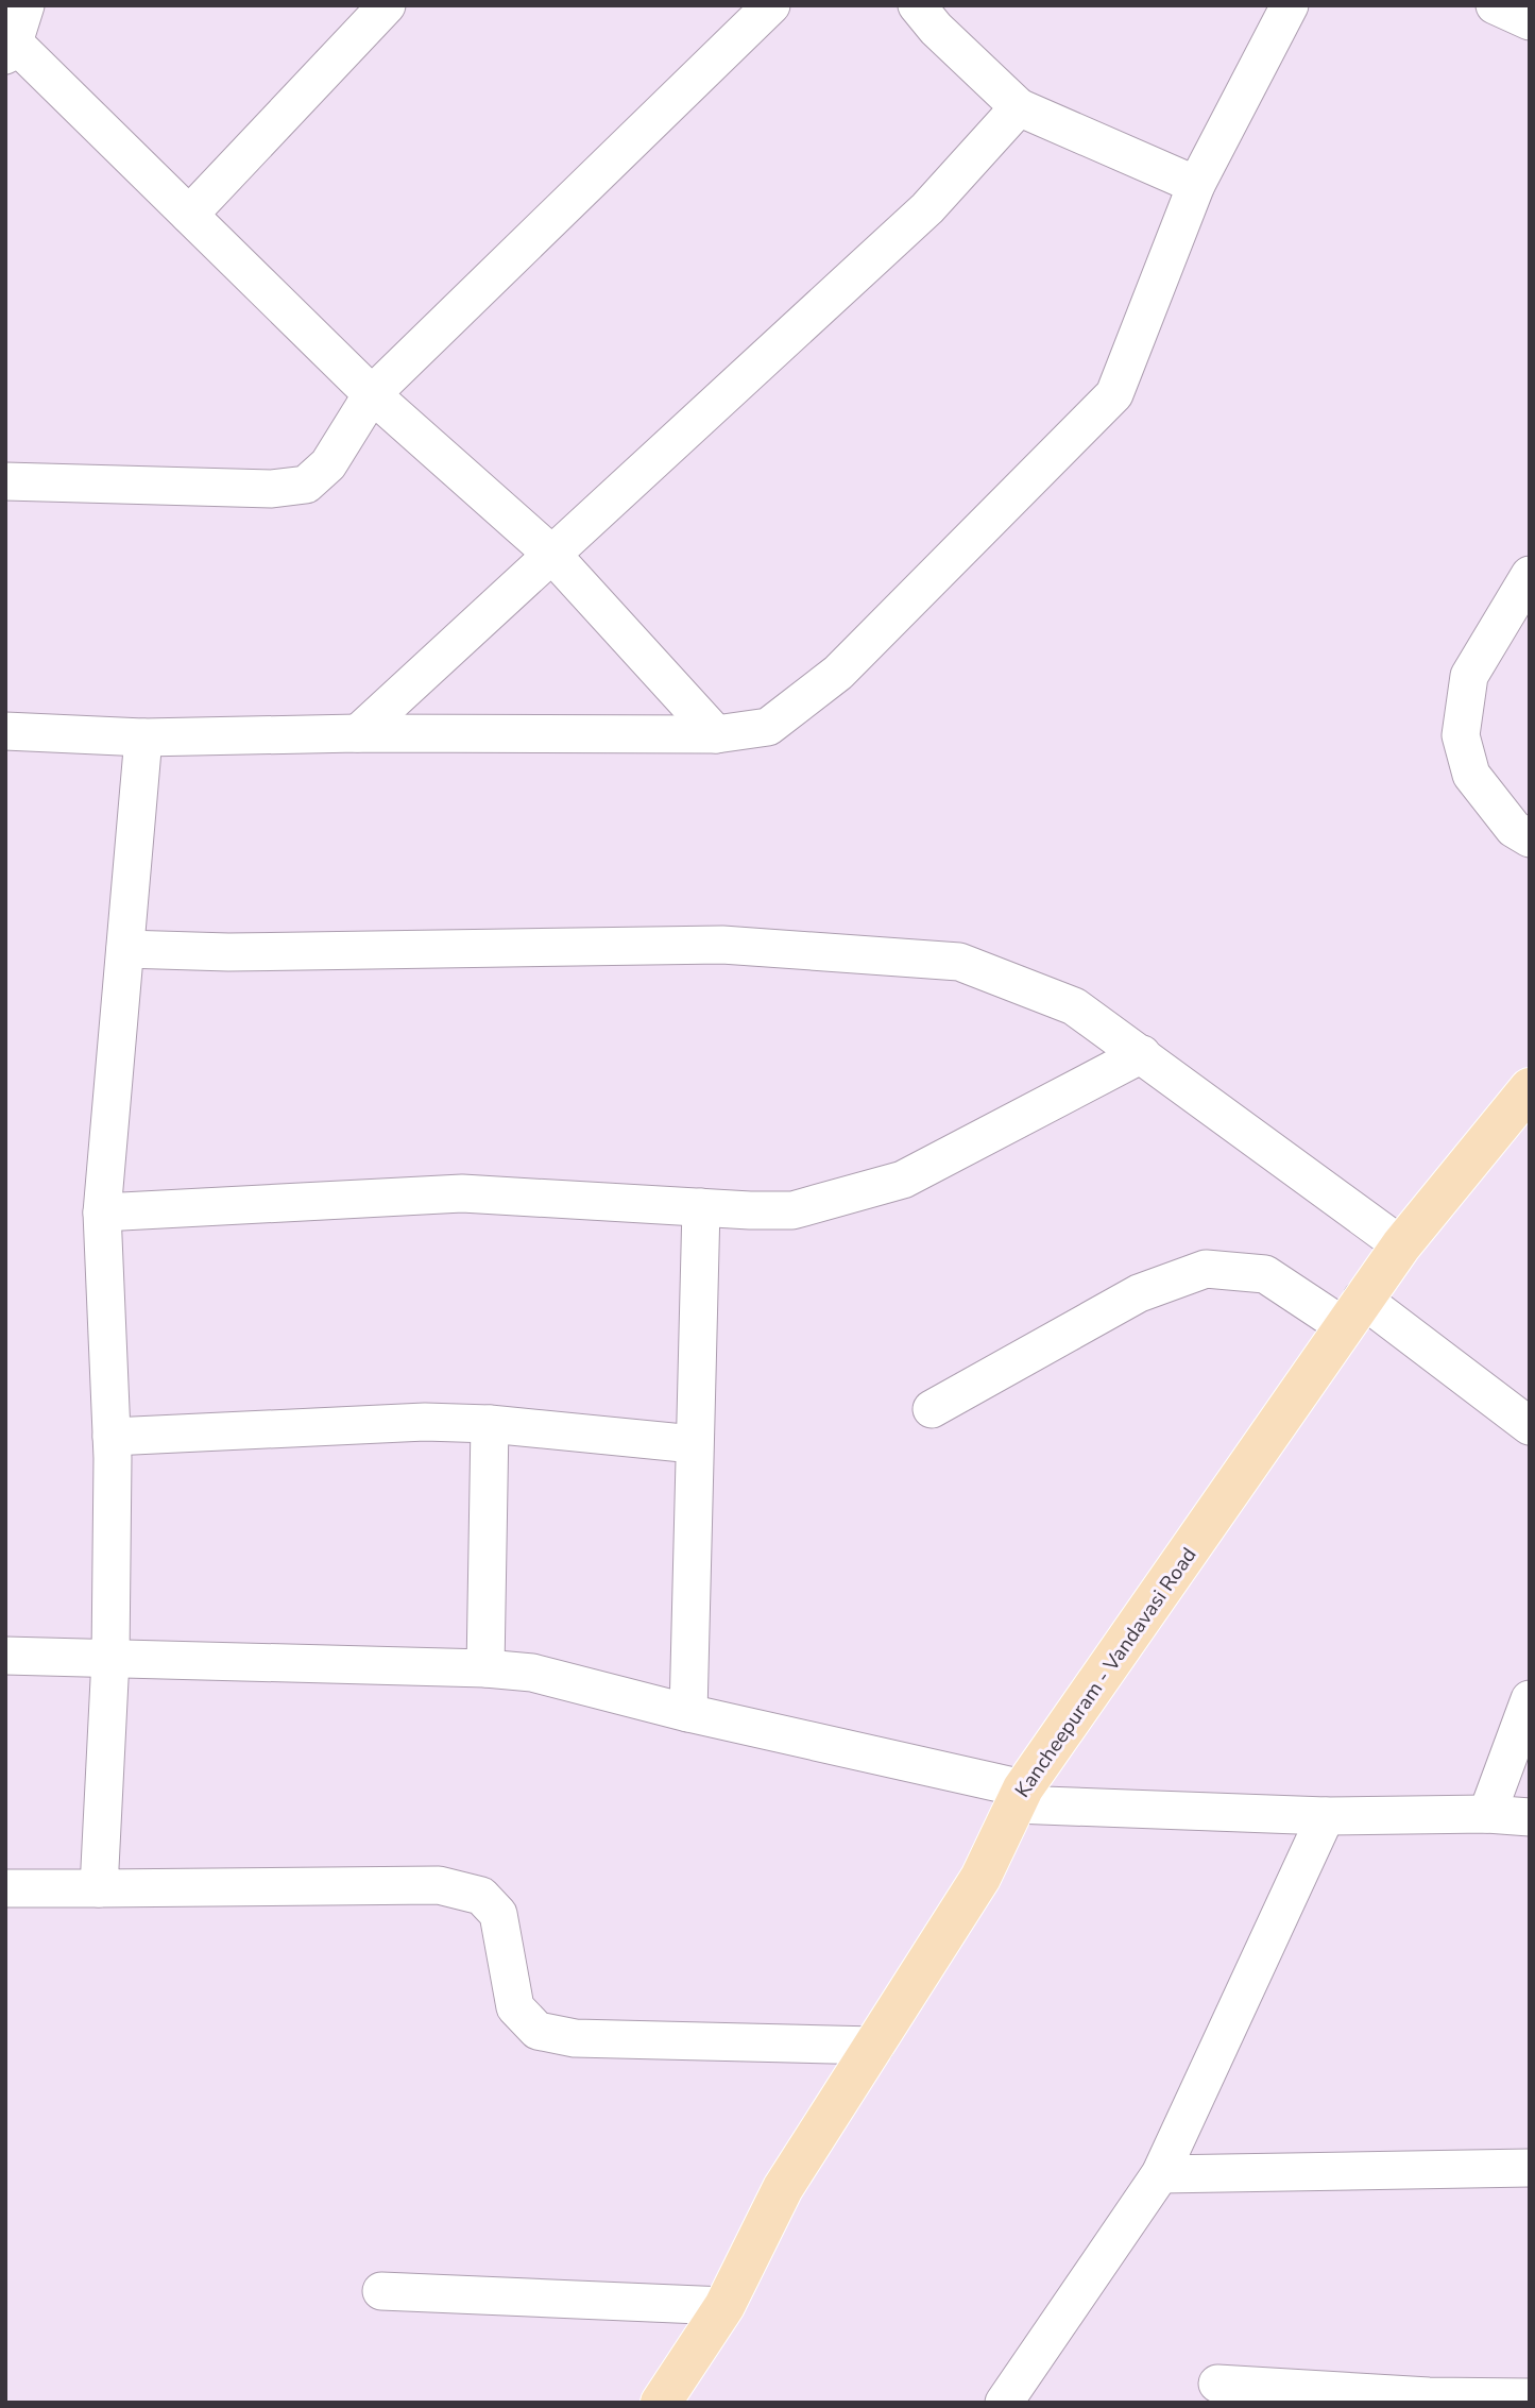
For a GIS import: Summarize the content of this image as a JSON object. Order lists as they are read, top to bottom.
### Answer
{
  "streets": {
    "main road": ["Kancheepuram - Vandavasi Road"]
  }
}
